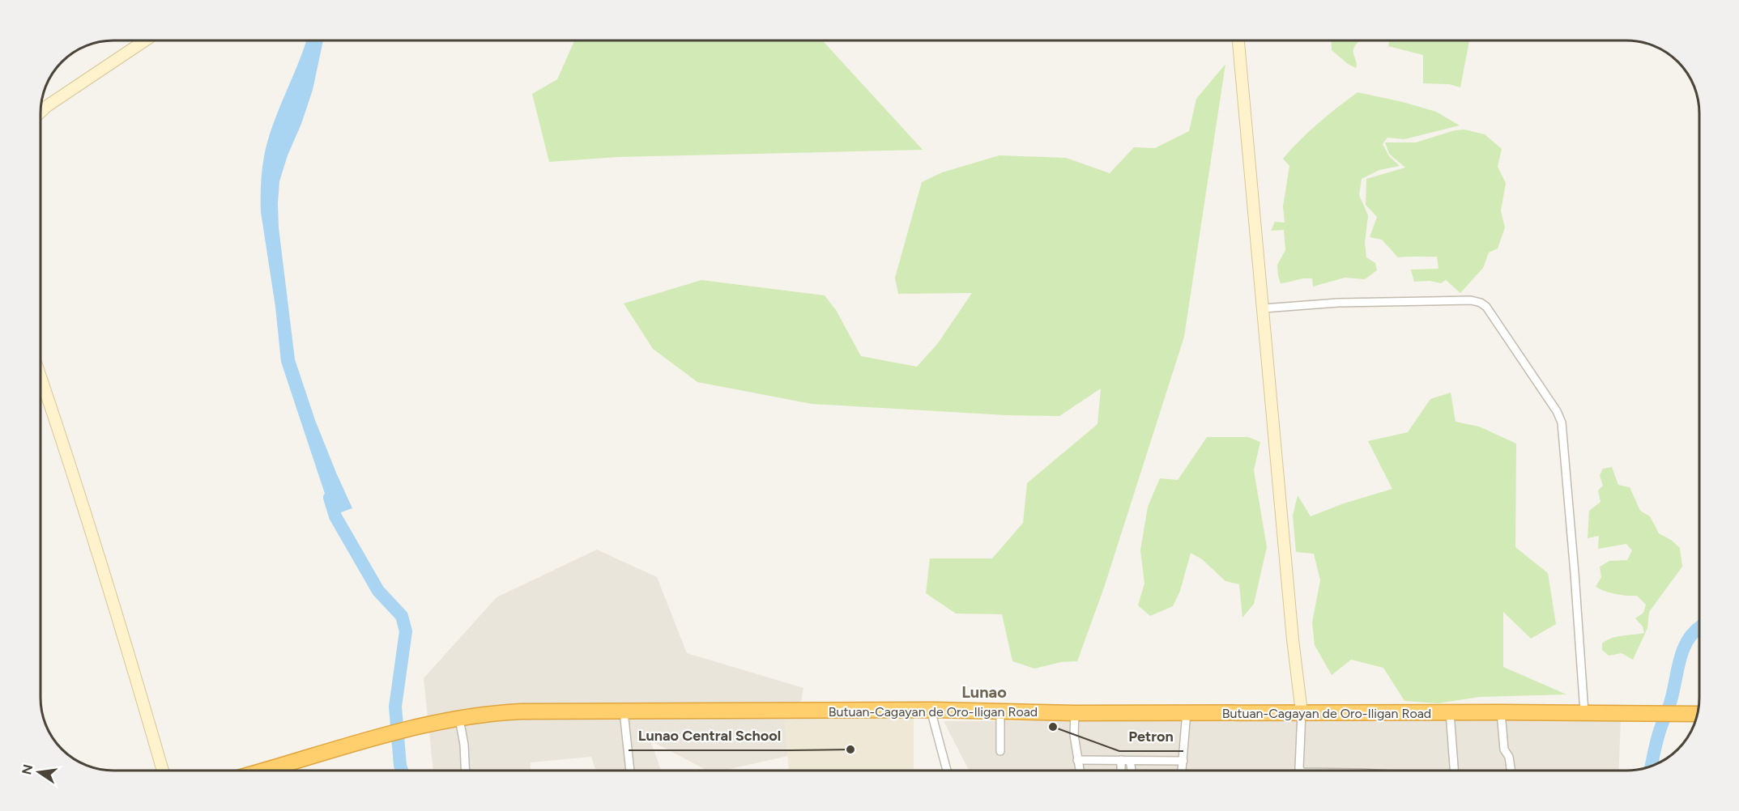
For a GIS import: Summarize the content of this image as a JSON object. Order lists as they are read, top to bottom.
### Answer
{
  "streets": {
    "highway": ["Butuan-Cagayan de Oro-Iligan Road"]
  },
  "districts": ["Lunao"],
  "places": ["Petron", "Lunao Central School"],
  "north": "left"
}
